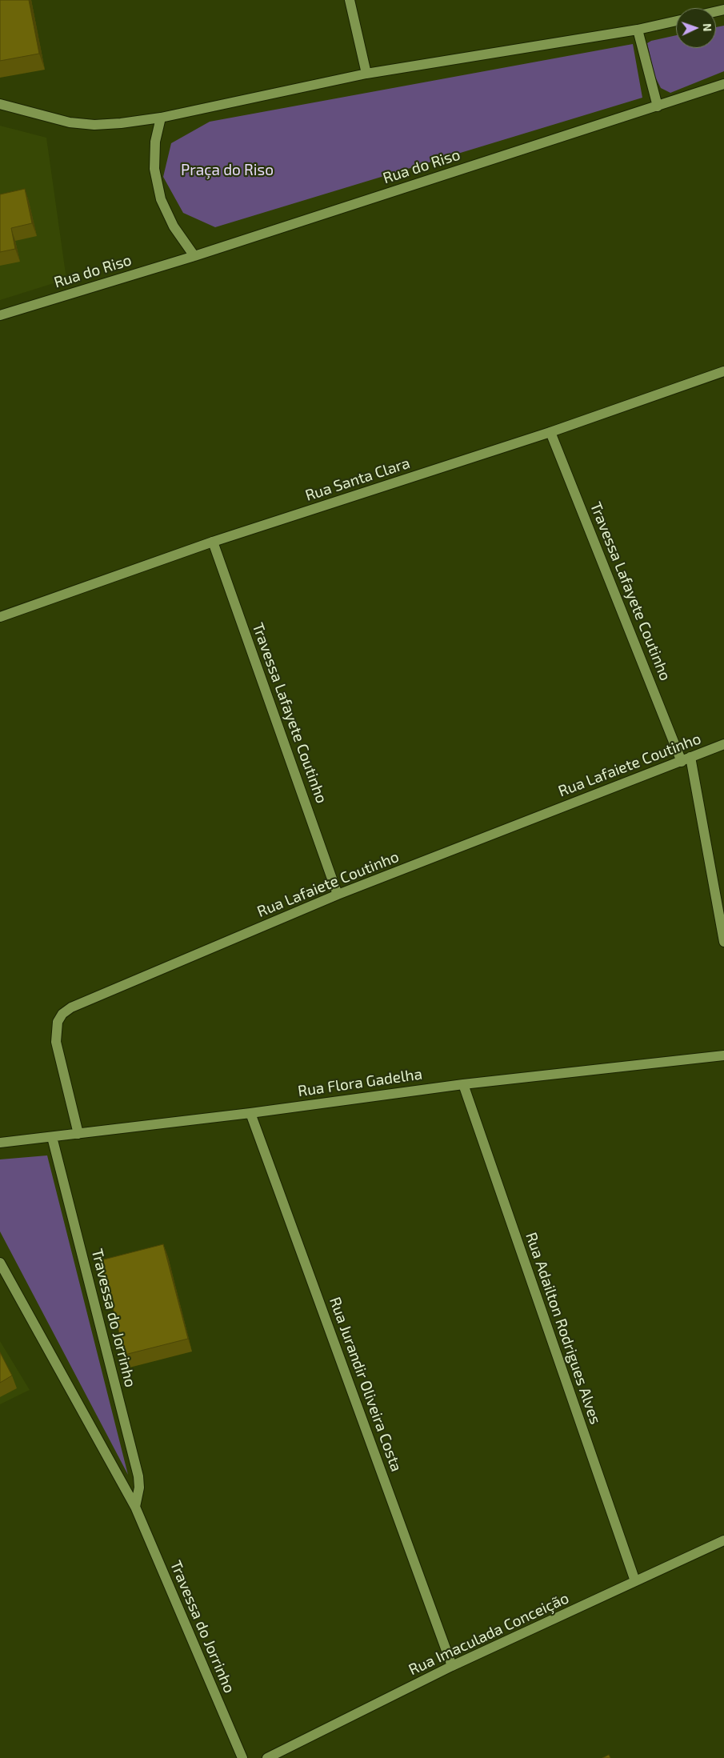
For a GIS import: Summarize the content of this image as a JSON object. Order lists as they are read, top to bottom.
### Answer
{
  "streets": {
    "street": [
      "Rua do Riso",
      "Rua Santa Clara",
      "Travessa Lafayete Coutinho",
      "Rua Lafaiete Coutinho",
      "Rua Flora Gadelha",
      "Travessa do Jorrinho",
      "Rua Adailton Rodrigues Alves",
      "Rua Jurandir Oliveira Costa",
      "Rua Imaculada Conceição"
    ]
  },
  "crossings": [
    ["Rua Santa Clara", "Travessa Lafayete Coutinho"],
    ["Travessa Lafayete Coutinho", "Rua Lafaiete Coutinho"],
    ["Rua Lafaiete Coutinho", "Rua Flora Gadelha"],
    ["Rua Flora Gadelha", "Travessa do Jorrinho"],
    ["Rua Flora Gadelha", "Rua Adailton Rodrigues Alves"],
    ["Rua Flora Gadelha", "Rua Jurandir Oliveira Costa"],
    ["Rua Adailton Rodrigues Alves", "Rua Imaculada Conceição"],
    ["Rua Jurandir Oliveira Costa", "Rua Imaculada Conceição"]
  ],
  "parks": ["Praça do Riso"],
  "north": "right"
}
